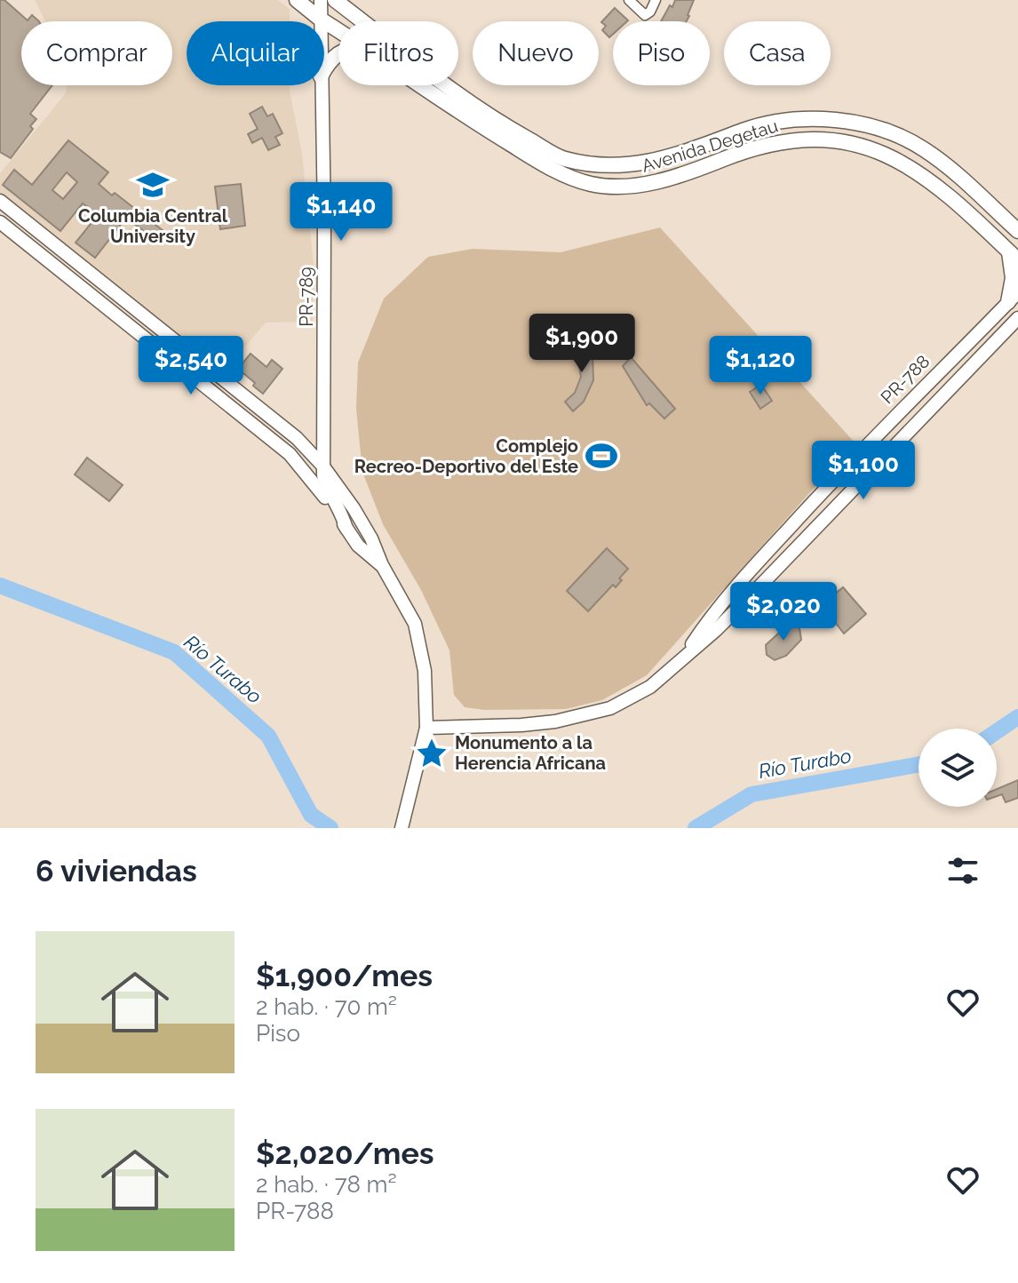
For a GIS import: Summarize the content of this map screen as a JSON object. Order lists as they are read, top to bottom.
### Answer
{
  "streets": {
    "main road": ["Avenida Degetau"],
    "street": ["PR-789", "PR-788"]
  },
  "crossings": [
    ["Avenida Degetau", "PR-789"]
  ],
  "water": ["Río Turabo"],
  "places": {
    "school or university": ["Columbia Central University"],
    "sports": ["Complejo Recreo-Deportivo del Este"],
    "place": ["Monumento a la Herencia Africana"]
  },
  "page": {
    "chip": [
      "Comprar",
      "Alquilar",
      "Filtros",
      "Nuevo",
      "Piso",
      "Casa"
    ],
    "price": [
      "$1,140",
      "$1,900",
      "$2,540",
      "$1,120",
      "$1,100",
      "$2,020"
    ],
    "heading": "6 viviendas",
    "list": [
      {
        "name": "$1,900/mes",
        "note": "2 hab. · 70 m² · Piso"
      },
      {
        "name": "$2,020/mes",
        "note": "2 hab. · 78 m² · PR-788"
      }
    ]
  }
}
